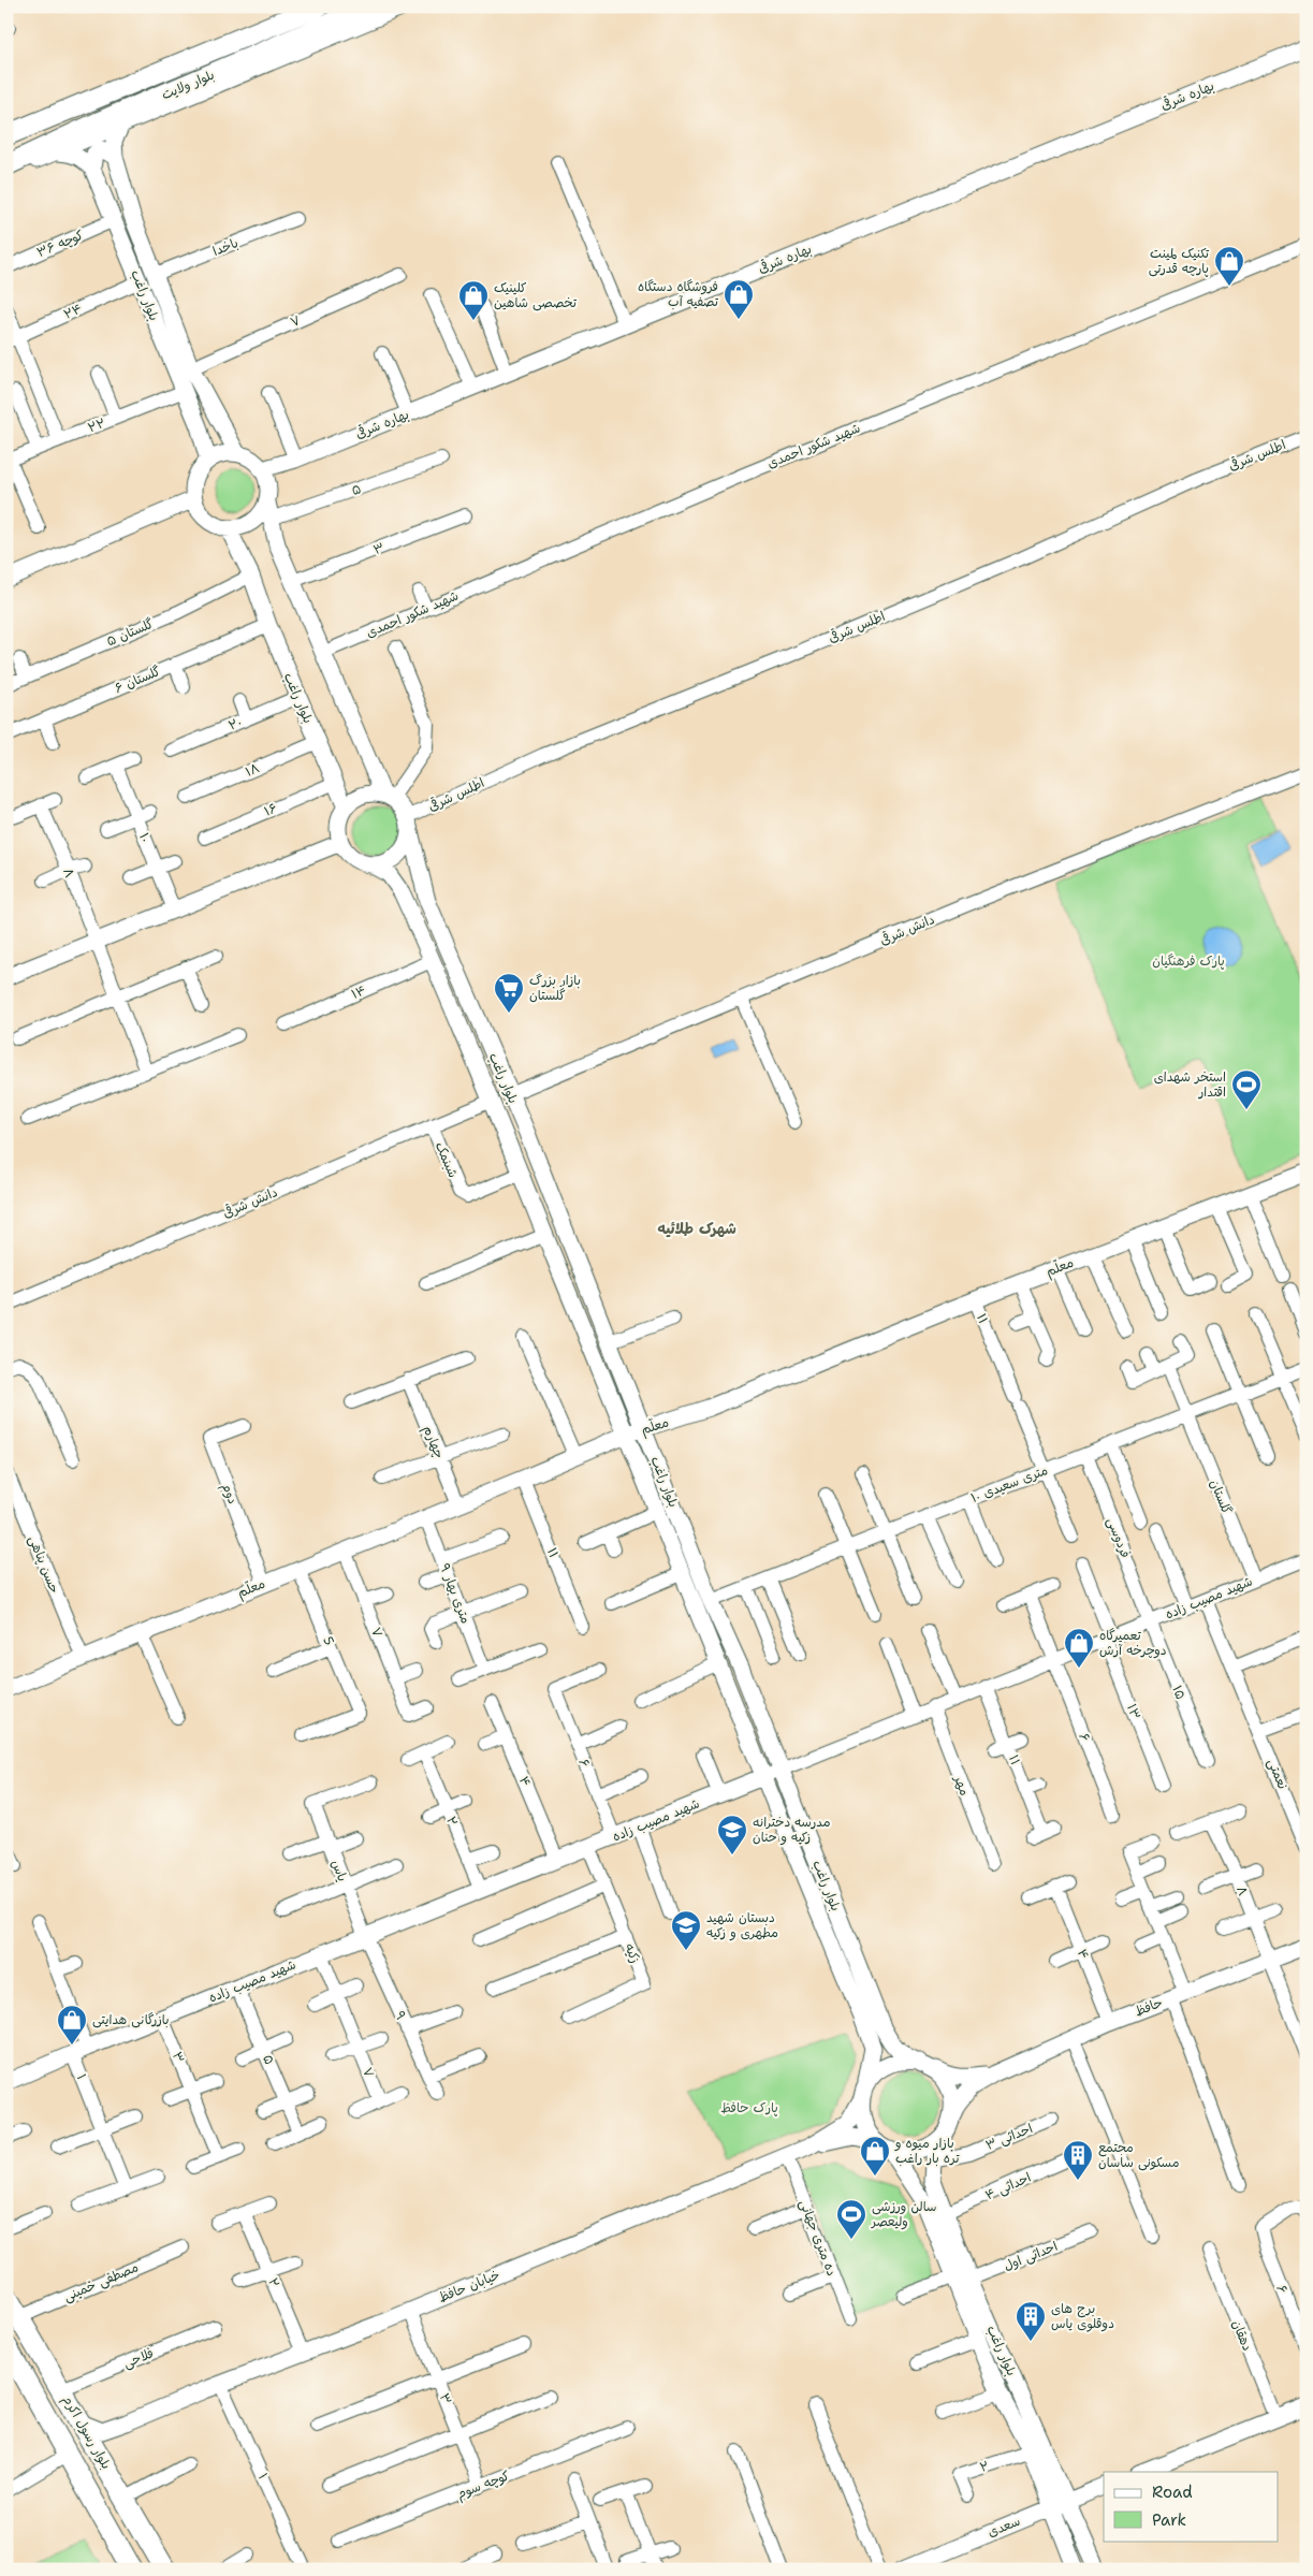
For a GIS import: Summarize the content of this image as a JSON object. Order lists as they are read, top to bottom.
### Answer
{
  "streets": {
    "main road": ["بلوار ولایت", "بلوار رسول اکرم"],
    "street": [
      "بهاره شرقی",
      "کوچه ۳۶",
      "باخدا",
      "بلوار راغب",
      "۲۴",
      "۷",
      "۲۲",
      "شهید شکور احمدی",
      "اطلس شرقی",
      "۵",
      "۳",
      "گلستان ۵",
      "گلستان ۶",
      "۲۰",
      "۱۸",
      "۱۶",
      "۱۰",
      "۸",
      "دانش شرقی",
      "۱۴",
      "شبنمک",
      "معلّم",
      "۱۱",
      "چهارم",
      "۱۰ متری سعیدی",
      "دوم",
      "گلستان",
      "فردوسی",
      "حسن پناهی",
      "۹ متری بهار",
      "شهید مصیب زاده",
      "5",
      "۱۵",
      "۱۳",
      "۶",
      "نعمتی",
      "۴",
      "مهر",
      "۲",
      "یاس",
      "زکیه",
      "حافظ",
      "۹",
      "۱",
      "احداثی ۳",
      "احداثی ۴",
      "ده متری جهانی",
      "احداثی اول",
      "مصطفی خمینی",
      "خیابان حافظ",
      "دهقان",
      "فلاحی",
      "کوچه سوم",
      "سعدی"
    ]
  },
  "crossings": [
    ["بهاره شرقی", "بلوار راغب"],
    ["کوچه ۳۶", "بلوار راغب"],
    ["باخدا", "بلوار راغب"],
    ["بلوار راغب", "۲۴"],
    ["بلوار راغب", "۷"],
    ["بلوار راغب", "۲۲"],
    ["بلوار راغب", "اطلس شرقی"],
    ["بلوار راغب", "گلستان ۵"],
    ["بلوار راغب", "گلستان ۶"],
    ["بلوار راغب", "۲۰"],
    ["بلوار راغب", "۱۸"],
    ["بلوار راغب", "۱۶"],
    ["بلوار راغب", "دانش شرقی"],
    ["بلوار راغب", "۱۴"],
    ["بلوار راغب", "شبنمک"],
    ["بلوار راغب", "معلّم"],
    ["بلوار راغب", "۱۰ متری سعیدی"],
    ["بلوار راغب", "شهید مصیب زاده"],
    ["بلوار راغب", "۲"],
    ["بلوار راغب", "حافظ"],
    ["بلوار راغب", "احداثی ۳"],
    ["بلوار راغب", "احداثی ۴"],
    ["بلوار راغب", "احداثی اول"],
    ["بلوار راغب", "خیابان حافظ"],
    ["بلوار راغب", "سعدی"],
    ["۷", "معلّم"],
    ["۷", "شهید مصیب زاده"],
    ["۵", "شهید مصیب زاده"],
    ["۳", "شهید مصیب زاده"],
    ["۳", "خیابان حافظ"],
    ["۳", "کوچه سوم"],
    ["۸", "حافظ"],
    ["دانش شرقی", "شبنمک"],
    ["معلّم", "۱۱"],
    ["معلّم", "چهارم"],
    ["معلّم", "دوم"],
    ["معلّم", "حسن پناهی"],
    ["معلّم", "۹ متری بهار"],
    ["معلّم", "5"],
    ["۱۱", "۱۰ متری سعیدی"],
    ["۱۱", "شهید مصیب زاده"],
    ["۱۰ متری سعیدی", "گلستان"],
    ["۱۰ متری سعیدی", "فردوسی"],
    ["گلستان", "شهید مصیب زاده"],
    ["فردوسی", "شهید مصیب زاده"],
    ["فردوسی", "۱۵"],
    ["شهید مصیب زاده", "۱۵"],
    ["شهید مصیب زاده", "۱۳"],
    ["شهید مصیب زاده", "۶"],
    ["شهید مصیب زاده", "نعمتی"],
    ["شهید مصیب زاده", "۴"],
    ["شهید مصیب زاده", "مهر"],
    ["شهید مصیب زاده", "۲"],
    ["شهید مصیب زاده", "یاس"],
    ["شهید مصیب زاده", "زکیه"],
    ["شهید مصیب زاده", "۹"],
    ["شهید مصیب زاده", "۱"],
    ["۴", "حافظ"],
    ["۲", "خیابان حافظ"],
    ["یاس", "۹"],
    ["حافظ", "خیابان حافظ"],
    ["۱", "خیابان حافظ"],
    ["ده متری جهانی", "خیابان حافظ"],
    ["مصطفی خمینی", "بلوار رسول اکرم"],
    ["فلاحی", "بلوار رسول اکرم"]
  ],
  "districts": ["شهرک طلائیه"],
  "parks": ["پارک فرهنگیان", "پارک حافظ"],
  "places": {
    "shop": [
      "تکنیک لمینت پارچه قدرتی",
      "فروشگاه دستگاه تصفیه آب",
      "کلینیک تخصصی شاهین",
      "تعمیرگاه دوچرخه آرش",
      "بازرگانی هدایتی",
      "بازار میوه و تره بار راغب"
    ],
    "supermarket": ["بازار بزرگ گلستان"],
    "sports": ["استخر شهدای اقتدار", "سالن ورزشی ولیعصر"],
    "school or university": ["مدرسه دخترانه زکیه و حنان", "دبستان شهید مطهری و زکیه"],
    "building": ["مجتمع مسکونی ساسان", "برج های دوقلوی یاس"]
  },
  "legend": ["Road", "Park"]
}
